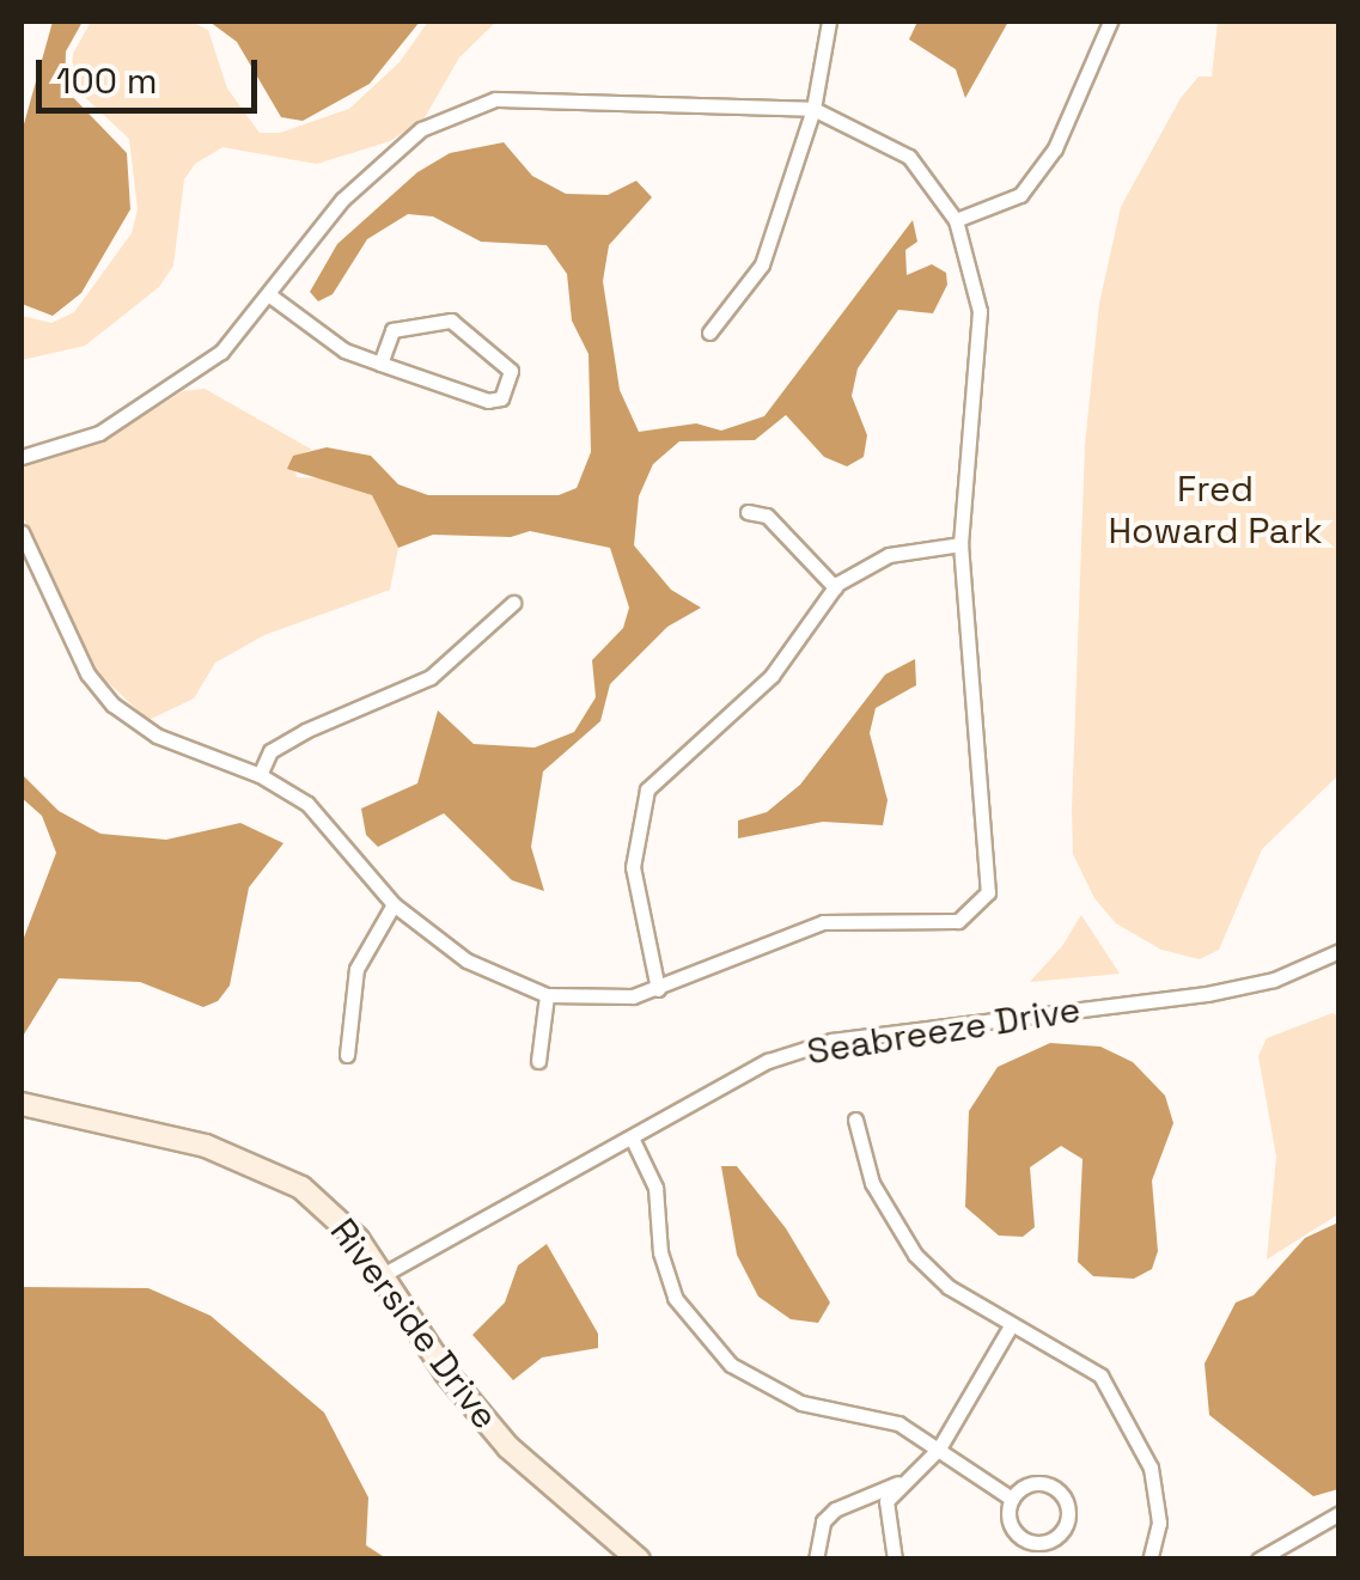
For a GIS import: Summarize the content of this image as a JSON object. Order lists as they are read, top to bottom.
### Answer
{
  "streets": {
    "street": ["Seabreeze Drive", "Riverside Drive"]
  },
  "crossings": [
    ["Seabreeze Drive", "Riverside Drive"]
  ],
  "parks": ["Fred Howard Park"],
  "scale_bar": "100 m"
}
